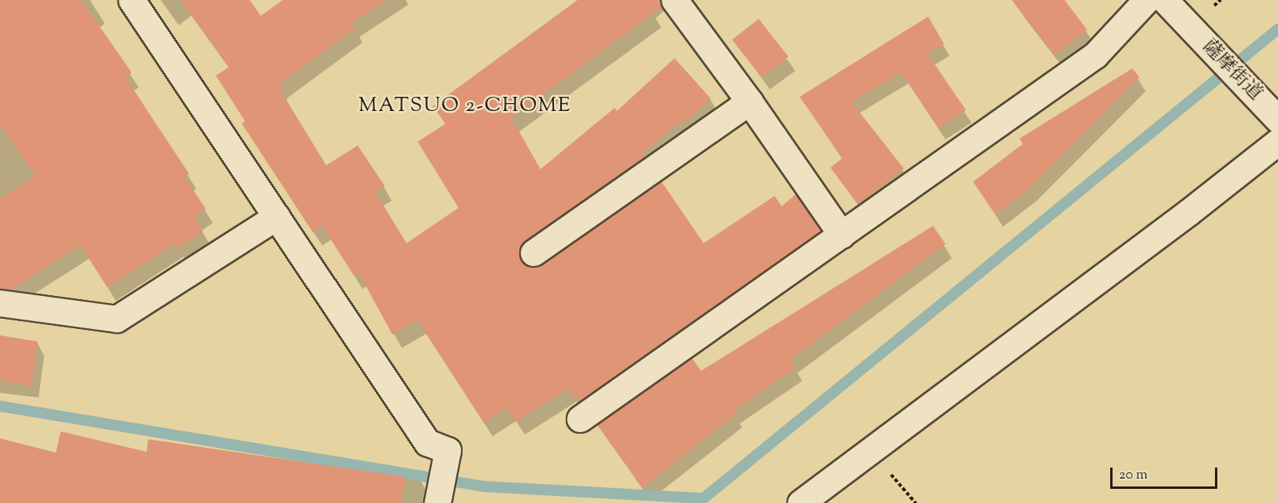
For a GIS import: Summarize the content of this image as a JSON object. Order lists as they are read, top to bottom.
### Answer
{
  "streets": {
    "street": ["薩摩街道"]
  },
  "districts": ["MATSUO 2-CHOME"],
  "scale_bar": "20 m"
}
